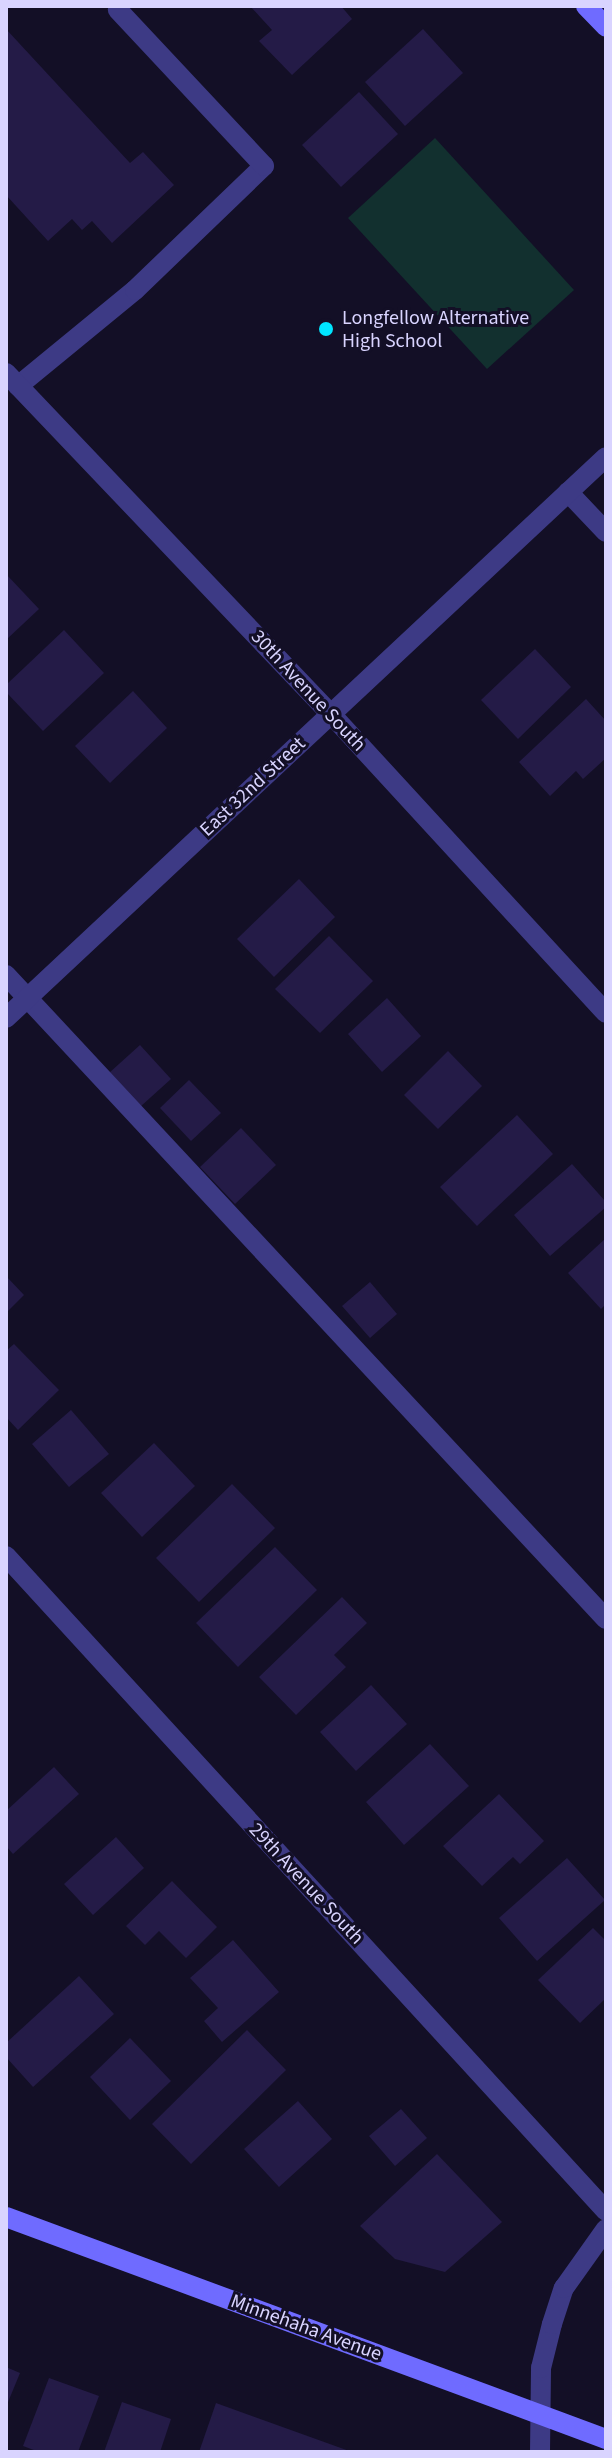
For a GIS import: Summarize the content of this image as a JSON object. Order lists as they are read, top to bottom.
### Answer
{
  "streets": {
    "main road": ["Minnehaha Avenue"],
    "street": ["30th Avenue South", "East 32nd Street", "29th Avenue South"]
  },
  "crossings": [
    ["30th Avenue South", "East 32nd Street"]
  ],
  "places": ["Longfellow Alternative High School"]
}
